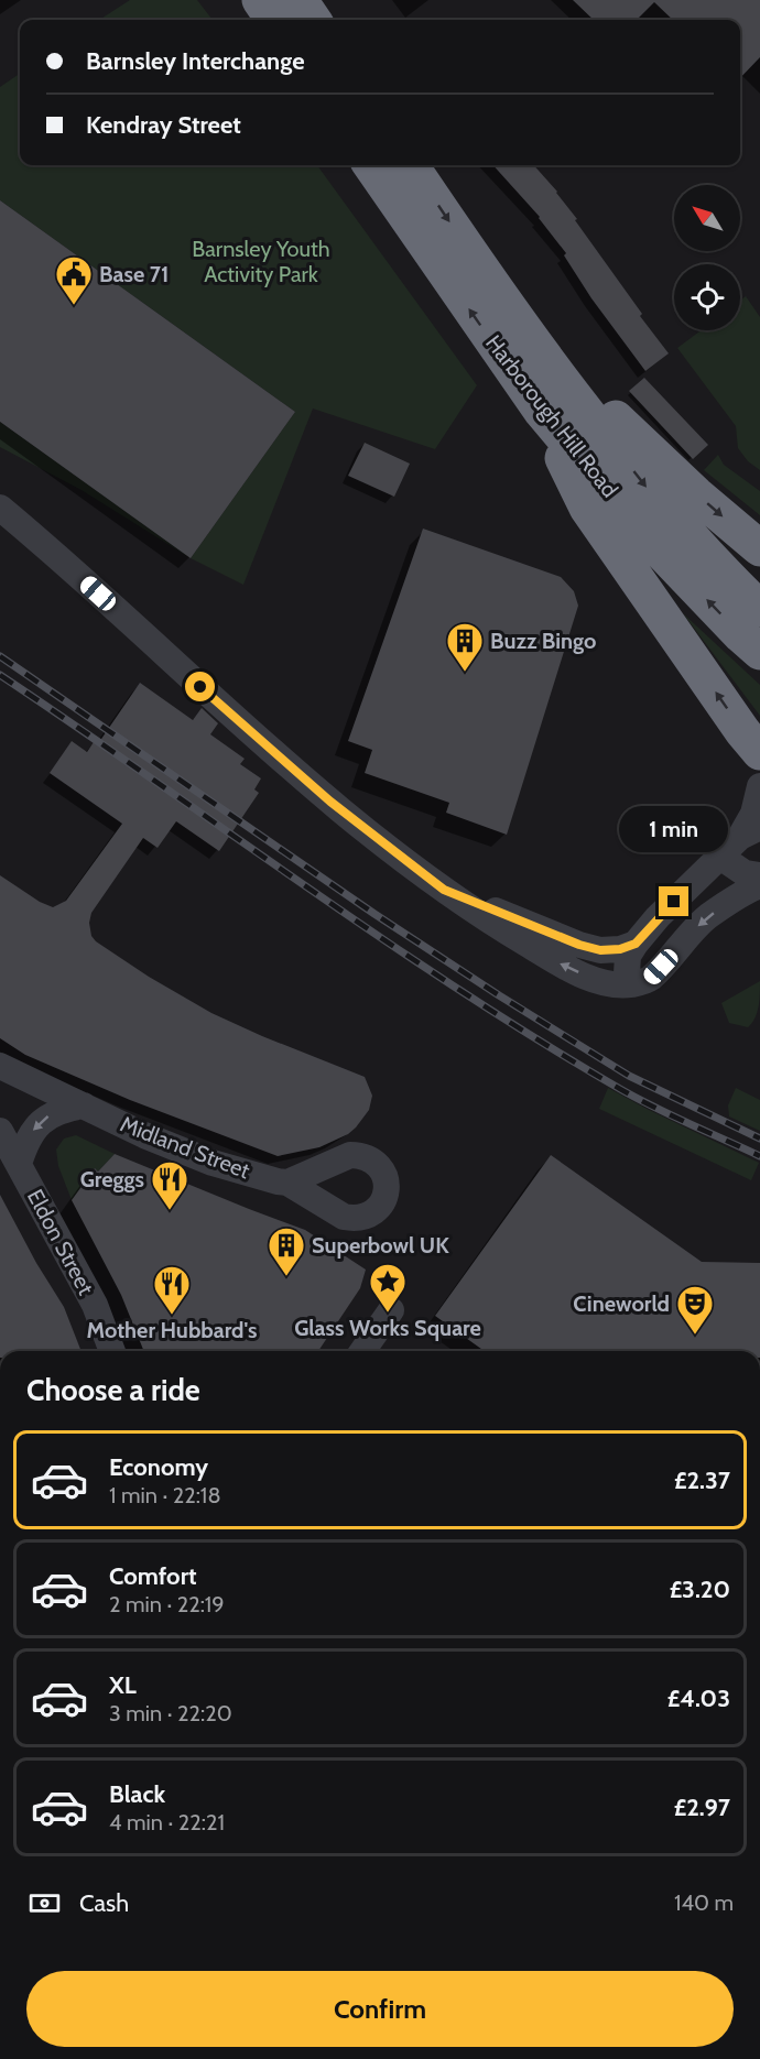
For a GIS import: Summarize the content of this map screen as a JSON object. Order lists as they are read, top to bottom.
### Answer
{
  "streets": {
    "highway": ["Harborough Hill Road"],
    "street": ["Midland Street", "Eldon Street"]
  },
  "parks": ["Barnsley Youth Activity Park"],
  "places": {
    "public building": ["Base 71"],
    "building": ["Buzz Bingo", "Superbowl UK"],
    "restaurant": ["Greggs", "Mother Hubbard's"],
    "place": ["Glass Works Square"],
    "theatre": ["Cineworld"]
  },
  "north": "top left",
  "page": {
    "banner": ["Barnsley Interchange", "Kendray Street"],
    "bubble": "1 min",
    "heading": "Choose a ride",
    "list": [
      {
        "name": "Economy",
        "note": "1 min · 22:18",
        "value": "£2.37"
      },
      {
        "name": "Comfort",
        "note": "2 min · 22:19",
        "value": "£3.20"
      },
      {
        "name": "XL",
        "note": "3 min · 22:20",
        "value": "£4.03"
      },
      {
        "name": "Black",
        "note": "4 min · 22:21",
        "value": "£2.97"
      }
    ],
    "pay": ["Cash", "140 m"],
    "buttons": "Confirm"
  }
}
